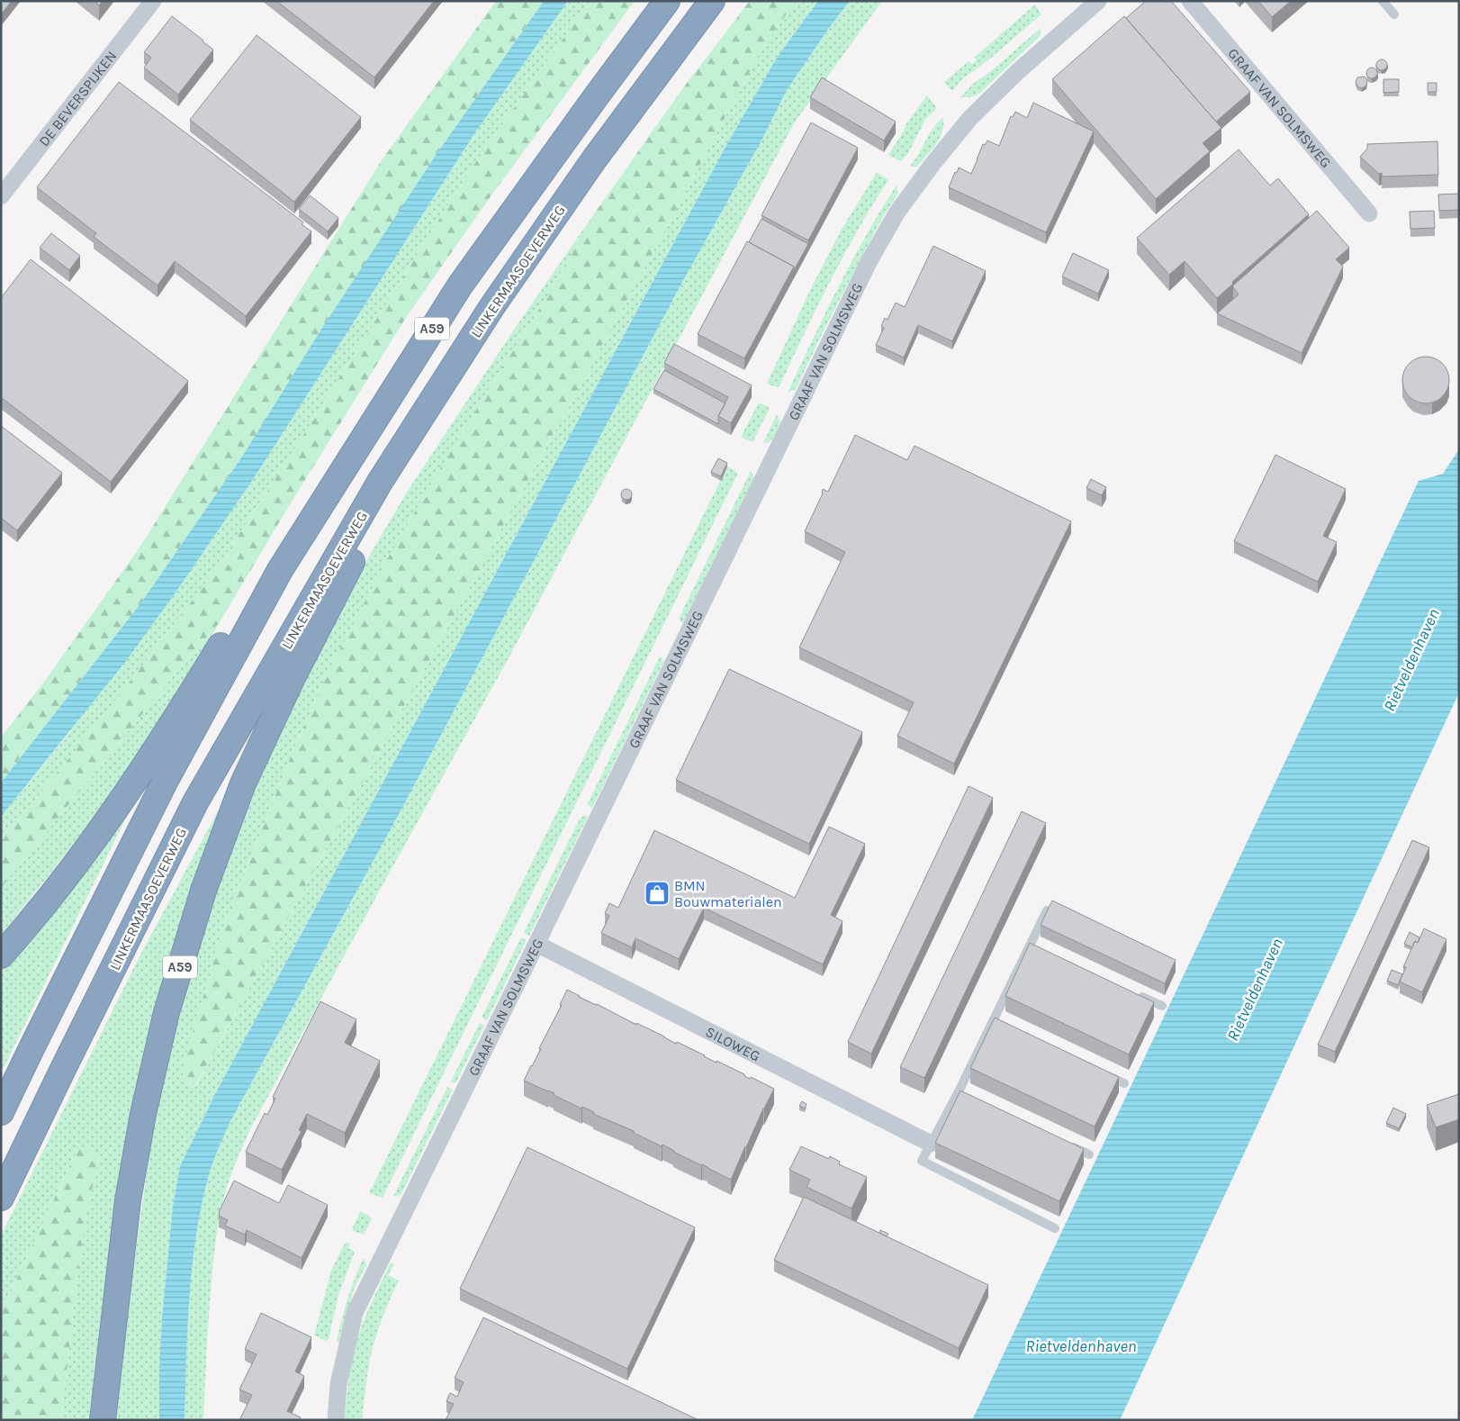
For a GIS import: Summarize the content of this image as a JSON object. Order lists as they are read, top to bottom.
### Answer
{
  "streets": {
    "highway": ["LINKERMAASOEVERWEG", "A59"],
    "street": ["DE BEVERSPIJKEN", "GRAAF VAN SOLMSWEG", "SILOWEG"]
  },
  "crossings": [
    ["GRAAF VAN SOLMSWEG", "SILOWEG"],
    ["LINKERMAASOEVERWEG", "A59"]
  ],
  "water": ["Rietveldenhaven"],
  "places": {
    "shop": ["BMN Bouwmaterialen"]
  }
}
